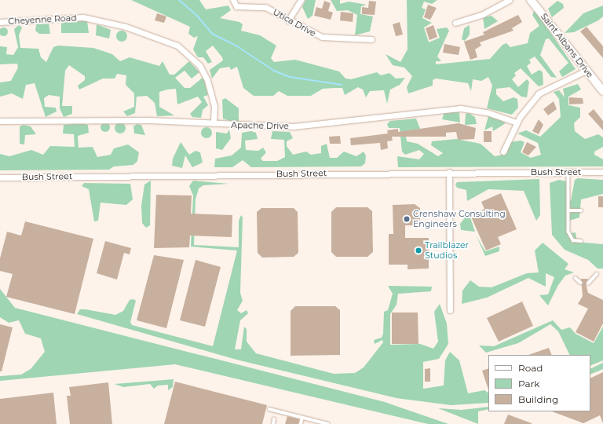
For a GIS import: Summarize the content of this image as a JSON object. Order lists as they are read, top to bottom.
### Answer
{
  "streets": {
    "street": [
      "Cheyenne Road",
      "Utica Drive",
      "Saint Albans Drive",
      "Apache Drive",
      "Bush Street"
    ]
  },
  "crossings": [
    ["Cheyenne Road", "Apache Drive"]
  ],
  "places": ["Crenshaw Consulting Engineers", "Trailblazer Studios"],
  "legend": ["Road", "Park", "Building"]
}
